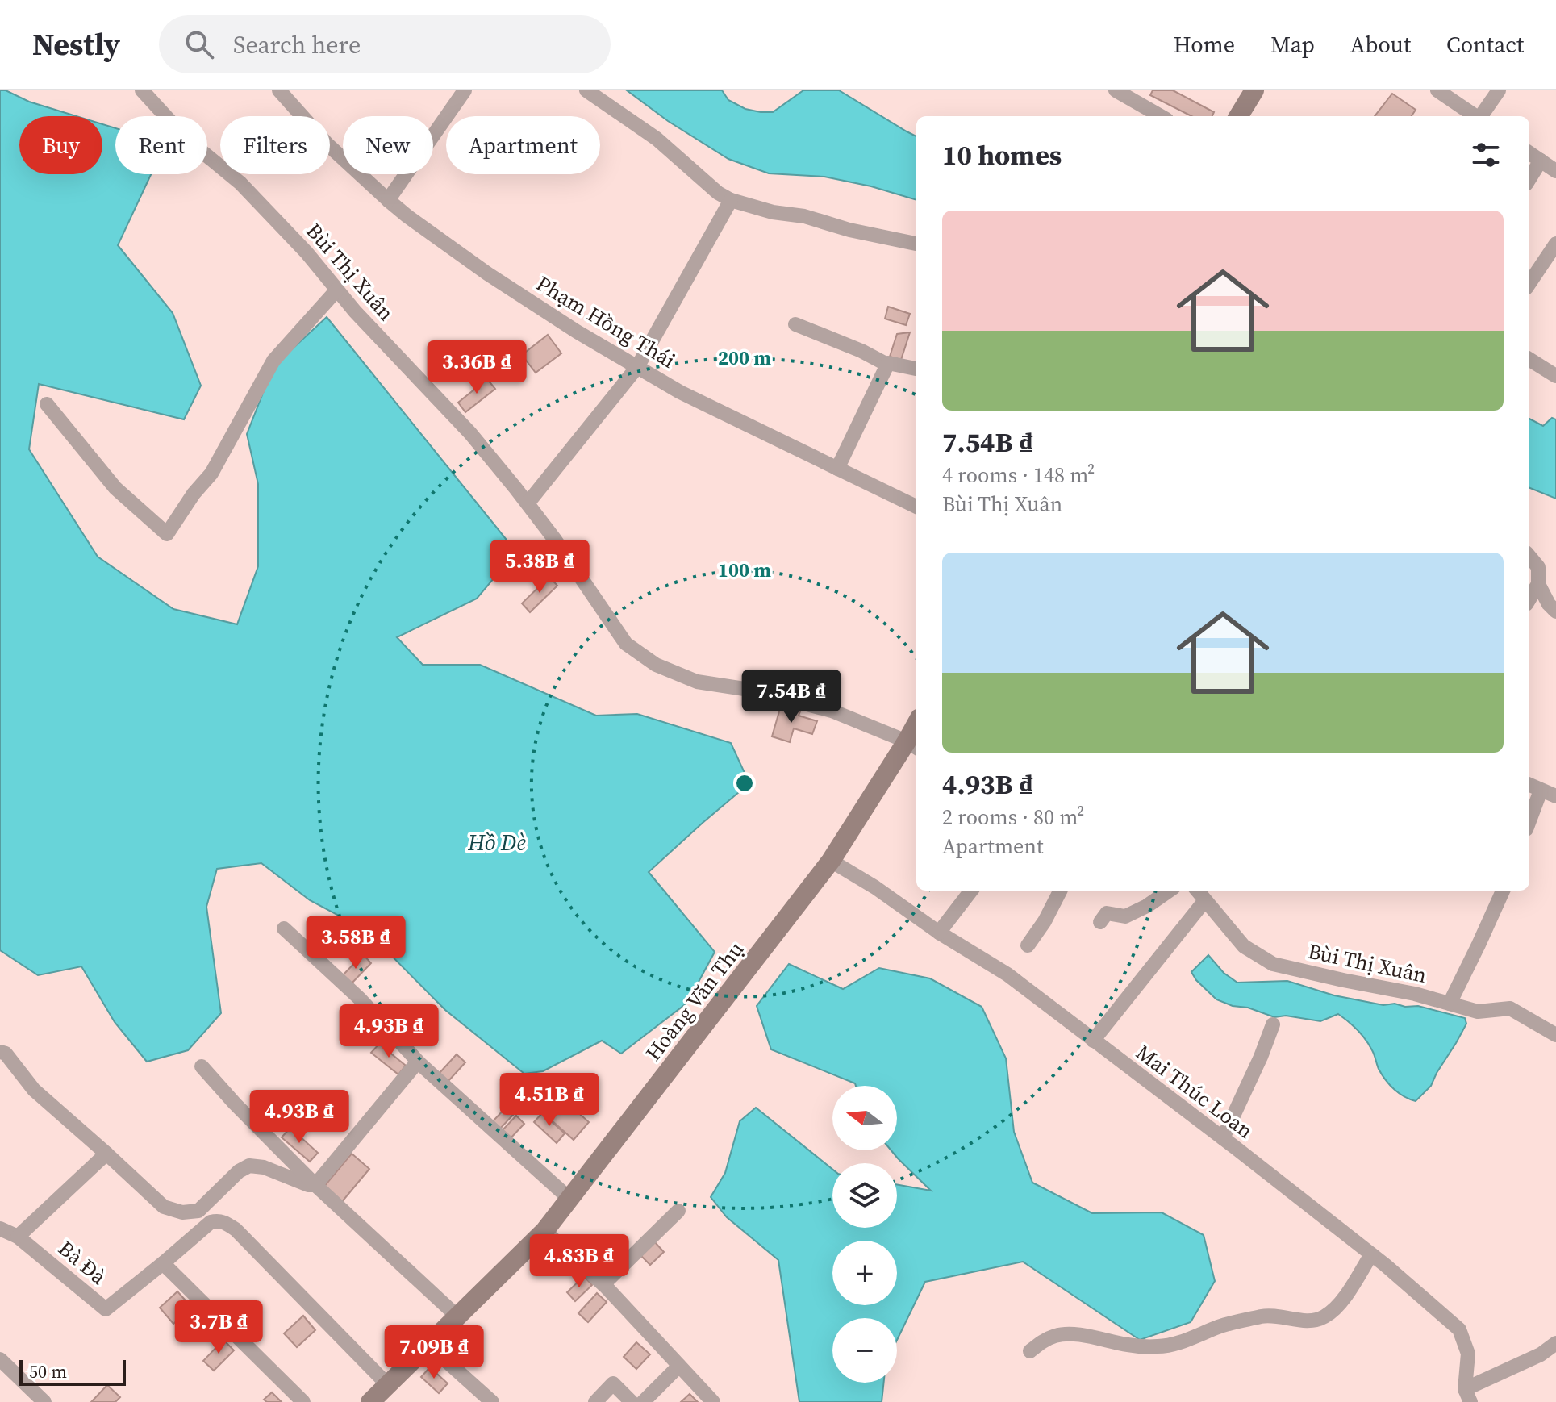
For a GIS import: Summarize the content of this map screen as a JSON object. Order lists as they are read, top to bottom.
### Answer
{
  "streets": {
    "main road": ["Hoàng Văn Thụ"],
    "street": [
      "Bùi Thị Xuân",
      "Phạm Hồng Thái",
      "Mai Thúc Loan",
      "Bà Đà"
    ]
  },
  "crossings": [
    ["Bùi Thị Xuân", "Hoàng Văn Thụ"],
    ["Hoàng Văn Thụ", "Mai Thúc Loan"]
  ],
  "water": ["Hồ Dè"],
  "scale_bar": "50 m",
  "north": "left",
  "page": {
    "header": "Nestly",
    "search": "Search here",
    "nav": [
      "Home",
      "Map",
      "About",
      "Contact"
    ],
    "chip": [
      "Buy",
      "Rent",
      "Filters",
      "New",
      "Apartment"
    ],
    "heading": "10 homes",
    "list": [
      {
        "name": "7.54B ₫",
        "note": "4 rooms · 148 m² · Bùi Thị Xuân"
      },
      {
        "name": "4.93B ₫",
        "note": "2 rooms · 80 m² · Apartment"
      }
    ],
    "price": [
      "3.36B ₫",
      "5.38B ₫",
      "7.54B ₫",
      "3.58B ₫",
      "4.93B ₫",
      "4.51B ₫",
      "4.93B ₫",
      "4.83B ₫",
      "3.7B ₫",
      "7.09B ₫"
    ],
    "map_buttons": ["+", "−"],
    "scale": "50 m"
  },
  "rings": ["200 m", "100 m"]
}
